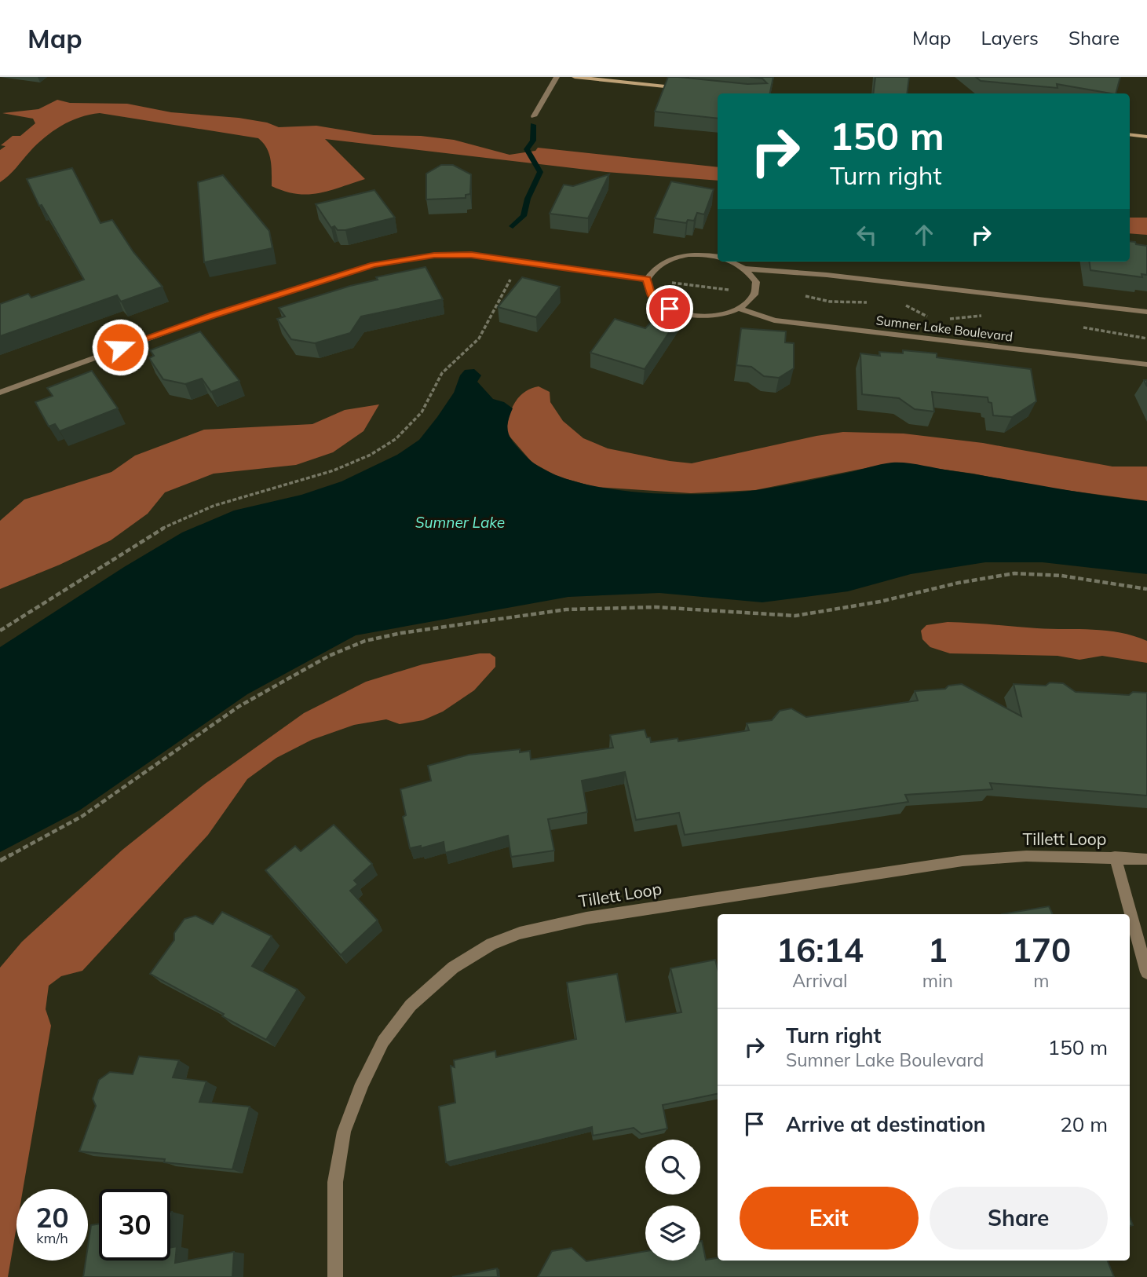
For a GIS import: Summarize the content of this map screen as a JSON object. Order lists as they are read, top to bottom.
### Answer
{
  "streets": {
    "street": ["Sumner Lake Boulevard", "Tillett Loop"]
  },
  "water": ["Sumner Lake"],
  "page": {
    "header": "Map",
    "nav": ["Map", "Layers", "Share"],
    "turn": ["150 m", "Turn right"],
    "eta": [
      "16:14",
      "Arrival",
      "1",
      "min",
      "170",
      "m"
    ],
    "list": [
      {
        "name": "Turn right",
        "note": "Sumner Lake Boulevard",
        "value": "150 m"
      },
      {
        "name": "Arrive at destination",
        "value": "20 m"
      }
    ],
    "buttons": ["Exit", "Share"],
    "speed": "20 km/h",
    "limit": "30"
  }
}
